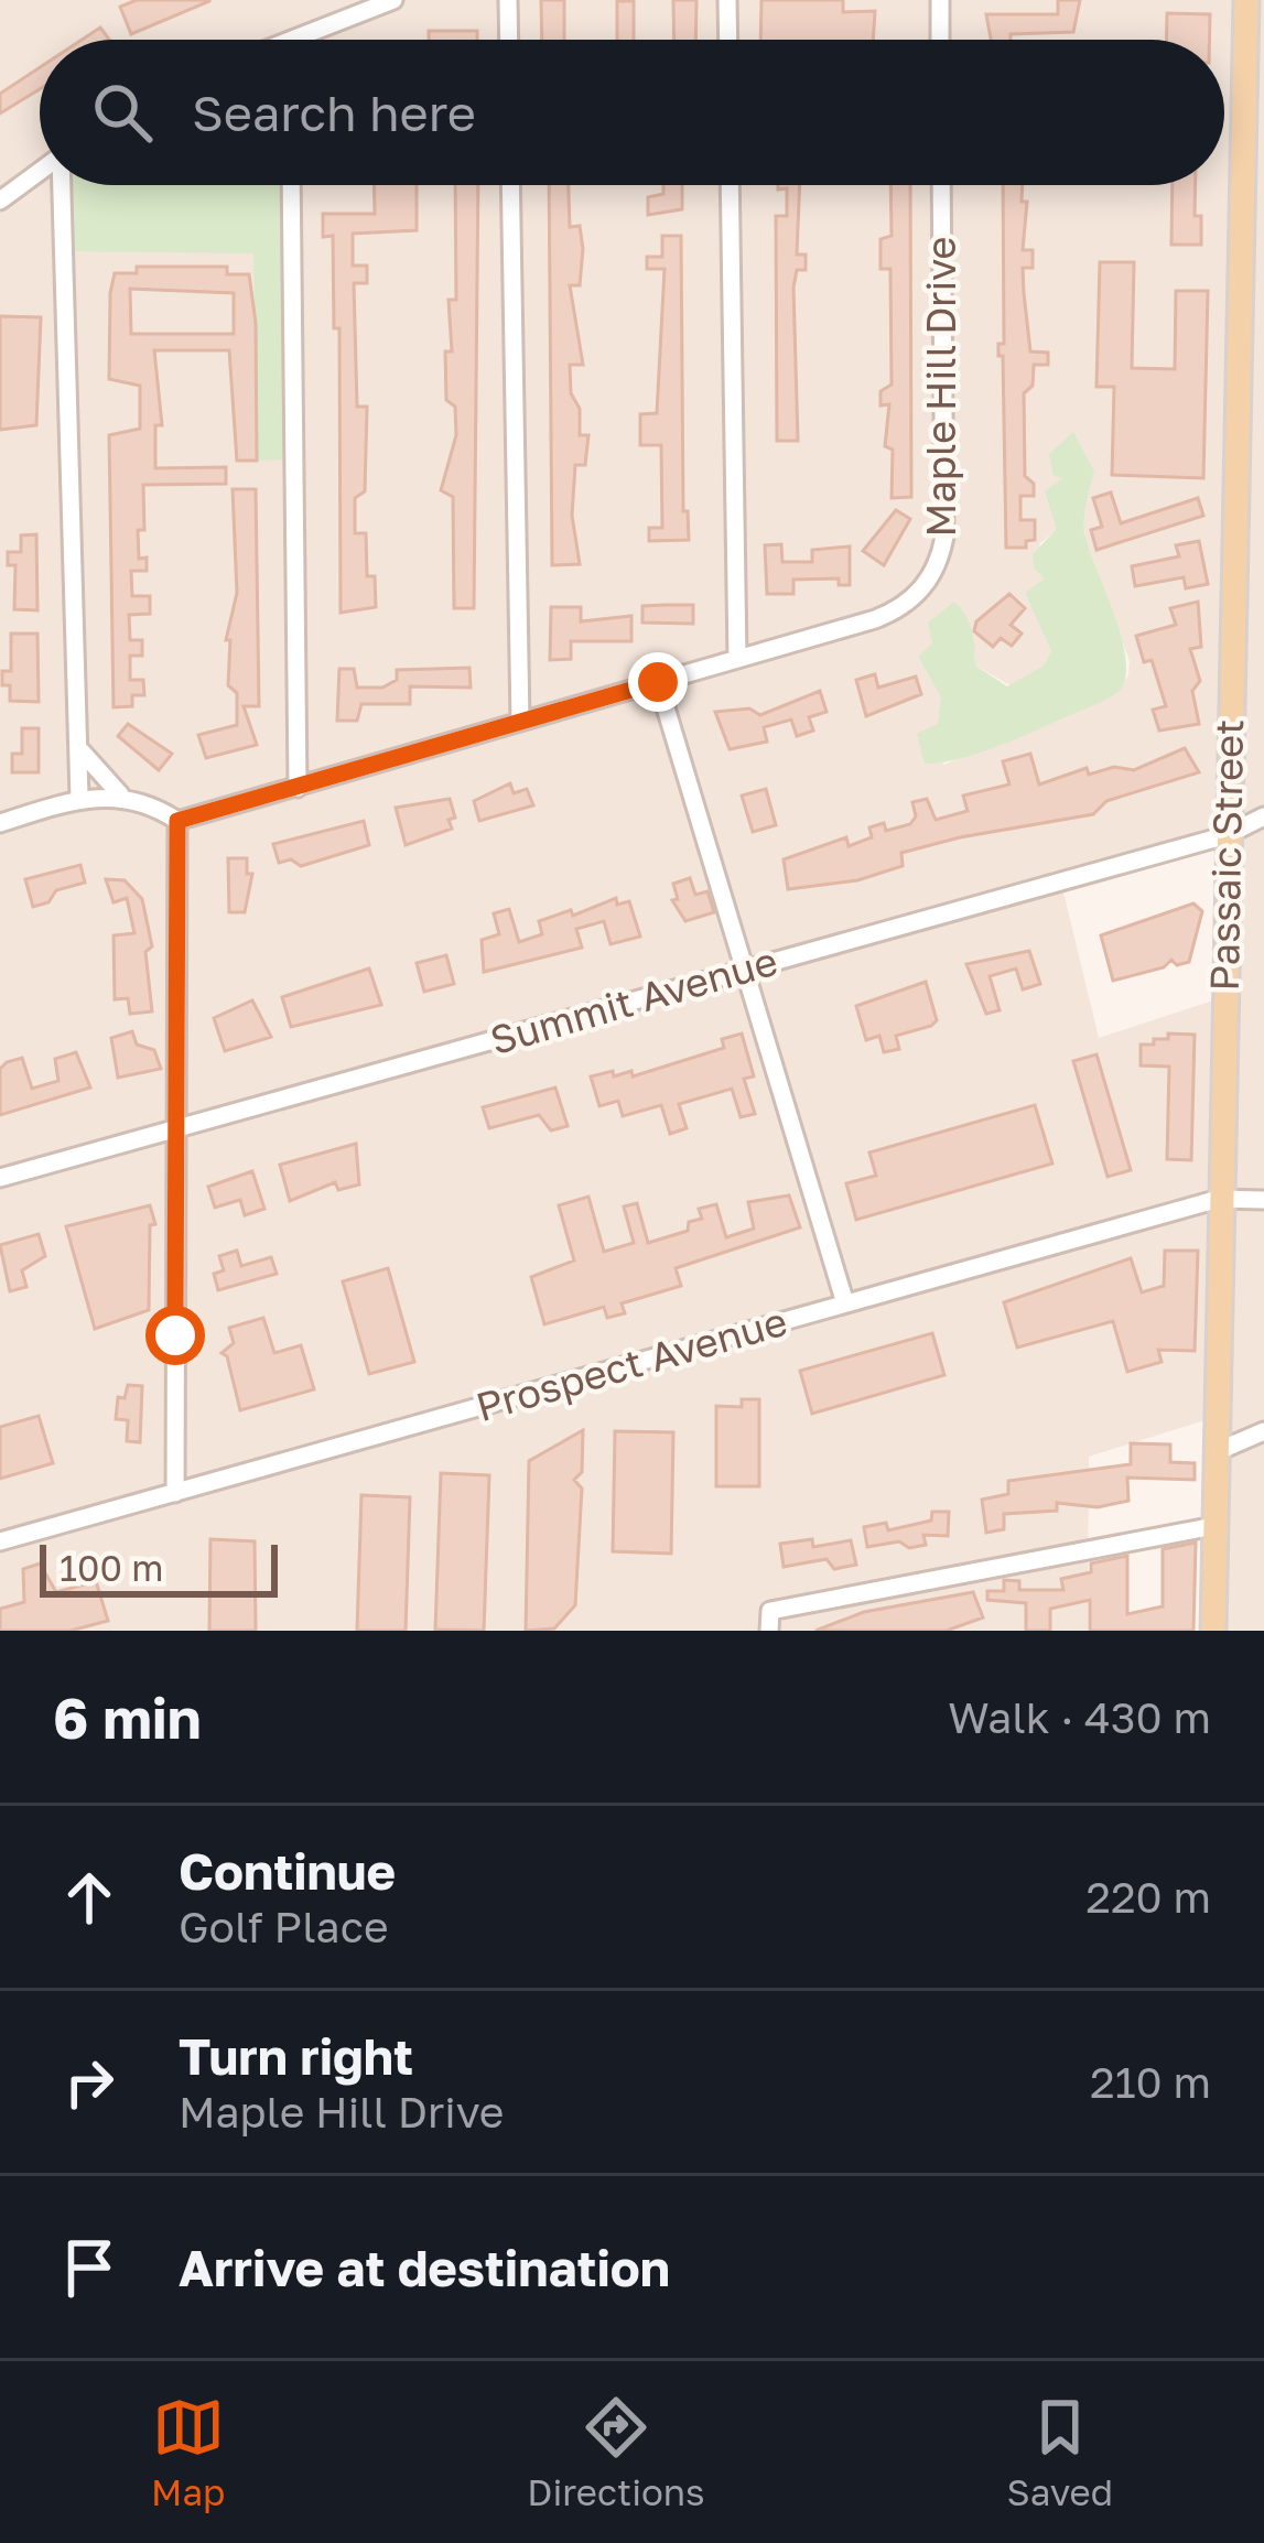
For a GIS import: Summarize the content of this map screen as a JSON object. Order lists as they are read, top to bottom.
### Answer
{
  "streets": {
    "main road": ["Passaic Street"],
    "street": ["Maple Hill Drive", "Summit Avenue", "Prospect Avenue"]
  },
  "crossings": [
    ["Passaic Street", "Summit Avenue"],
    ["Passaic Street", "Prospect Avenue"]
  ],
  "scale_bar": "100 m",
  "page": {
    "search": "Search here",
    "scale": "100 m",
    "heading": ["6 min", "Walk · 430 m"],
    "list": [
      ["Continue", "Golf Place", "220 m"],
      ["Turn right", "Maple Hill Drive", "210 m"],
      "Arrive at destination"
    ],
    "nav": ["Map", "Directions", "Saved"]
  }
}
